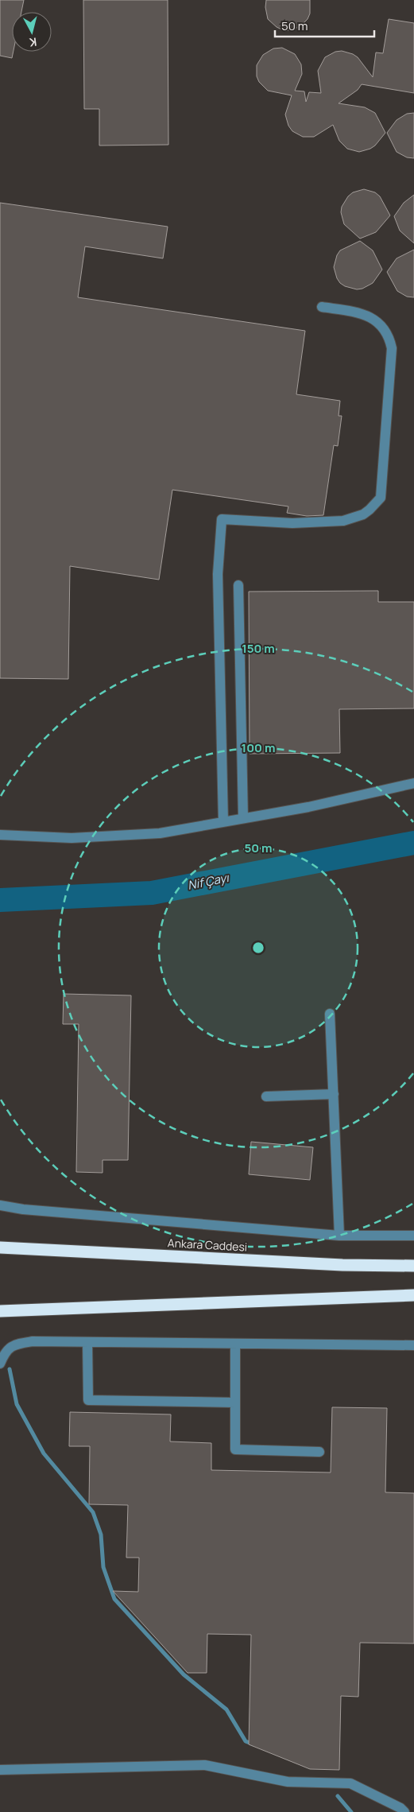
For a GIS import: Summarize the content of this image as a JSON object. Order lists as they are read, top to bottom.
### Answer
{
  "streets": {
    "highway": ["Ankara Caddesi"]
  },
  "water": ["Nif Çayı"],
  "scale_bar": "50 m",
  "north": "bottom",
  "rings": ["150 m", "100 m", "50 m"]
}
